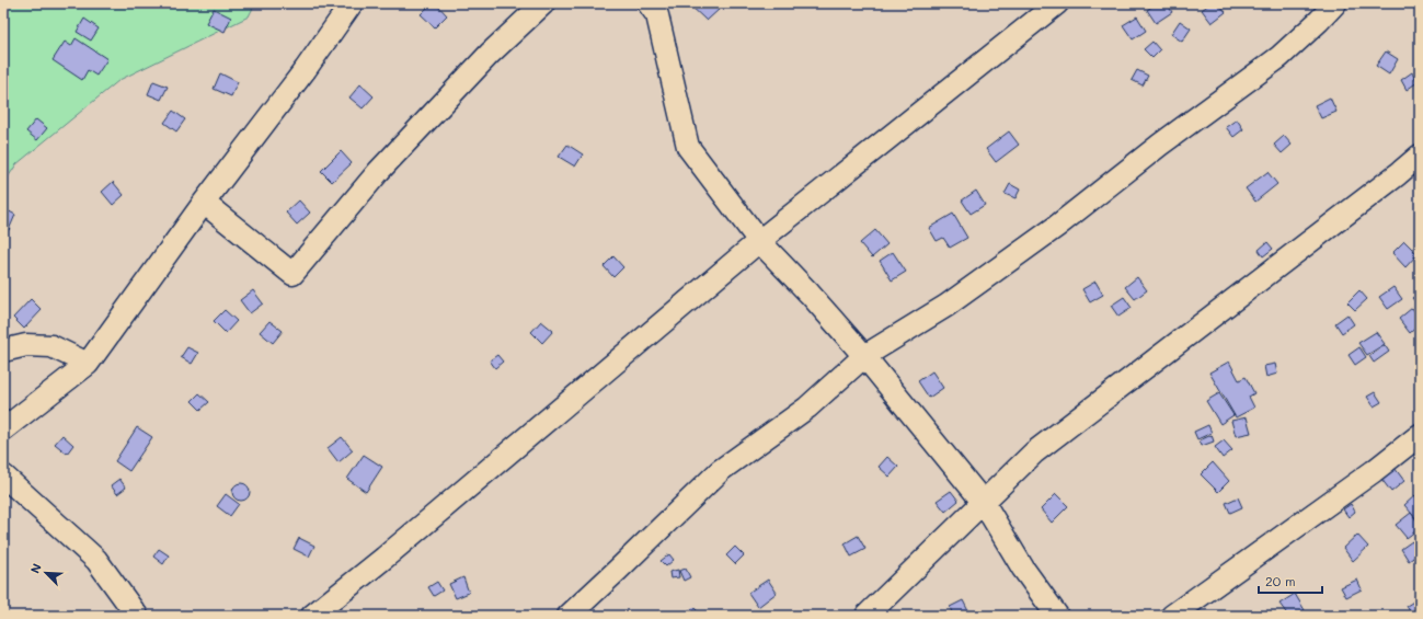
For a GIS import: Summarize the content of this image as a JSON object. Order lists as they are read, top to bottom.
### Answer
{
  "scale_bar": "20 m",
  "north": "top left"
}
